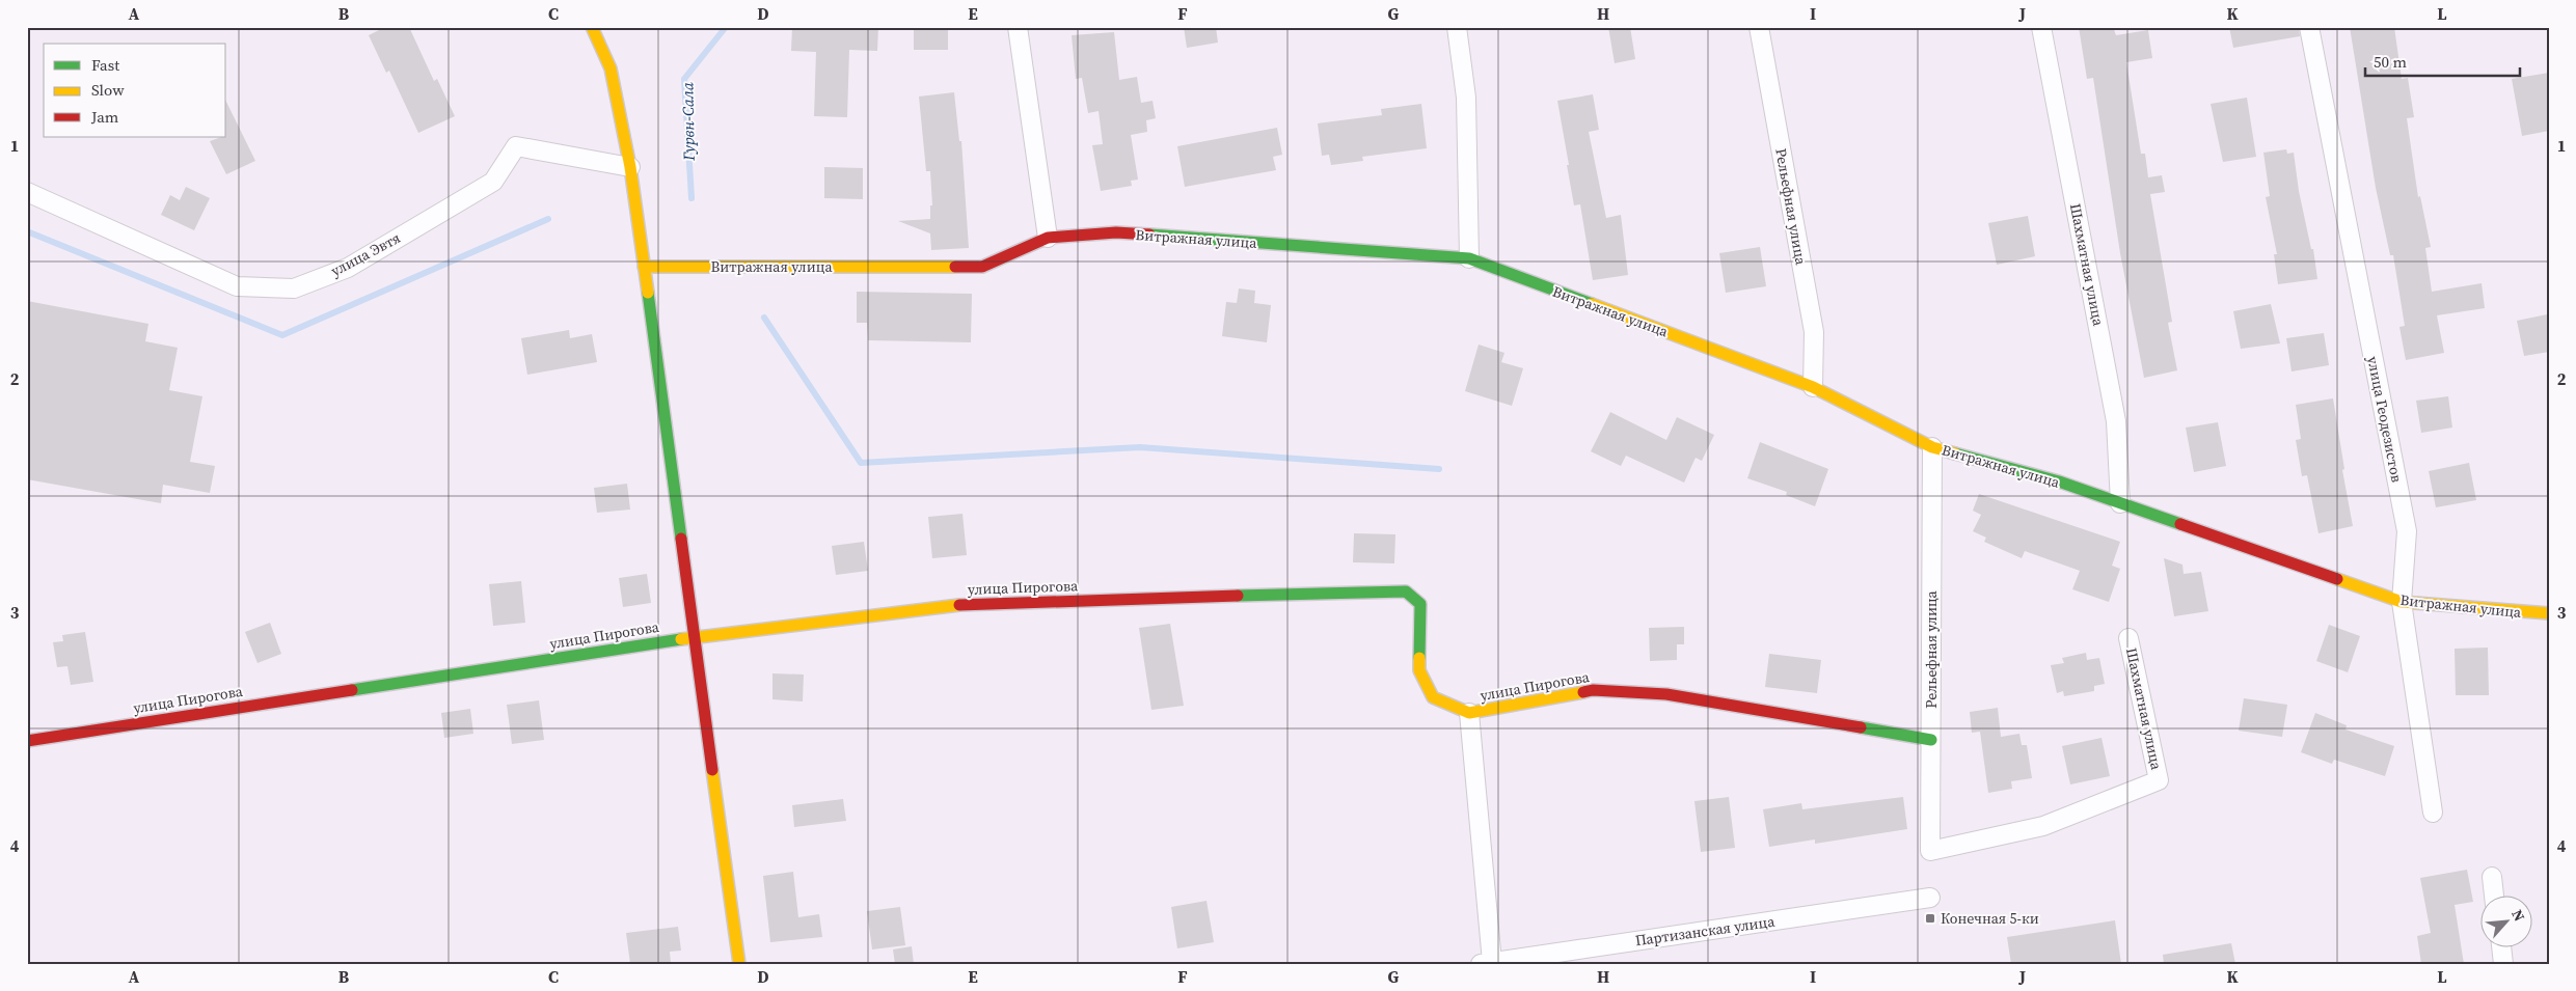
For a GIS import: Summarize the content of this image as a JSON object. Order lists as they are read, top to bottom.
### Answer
{
  "streets": {
    "street": [
      "Рельефная улица",
      "Витражная улица",
      "улица Эвтя",
      "Шахматная улица",
      "улица Геодезистов",
      "улица Пирогова",
      "Партизанская улица"
    ]
  },
  "crossings": [
    ["Рельефная улица", "Витражная улица"],
    ["Рельефная улица", "Шахматная улица"],
    ["Рельефная улица", "улица Пирогова"],
    ["Витражная улица", "Шахматная улица"],
    ["Витражная улица", "улица Геодезистов"]
  ],
  "water": ["Гурвн-Сала"],
  "places": {
    "transit": ["Конечная 5-ки"]
  },
  "legend": ["Fast", "Slow", "Jam"],
  "scale_bar": "50 m",
  "north": "top right",
  "grid": {
    "columns": [
      "A",
      "B",
      "C",
      "D",
      "E",
      "F",
      "G",
      "H",
      "I",
      "J",
      "K",
      "L"
    ],
    "rows": [
      "1",
      "2",
      "3",
      "4"
    ]
  }
}
